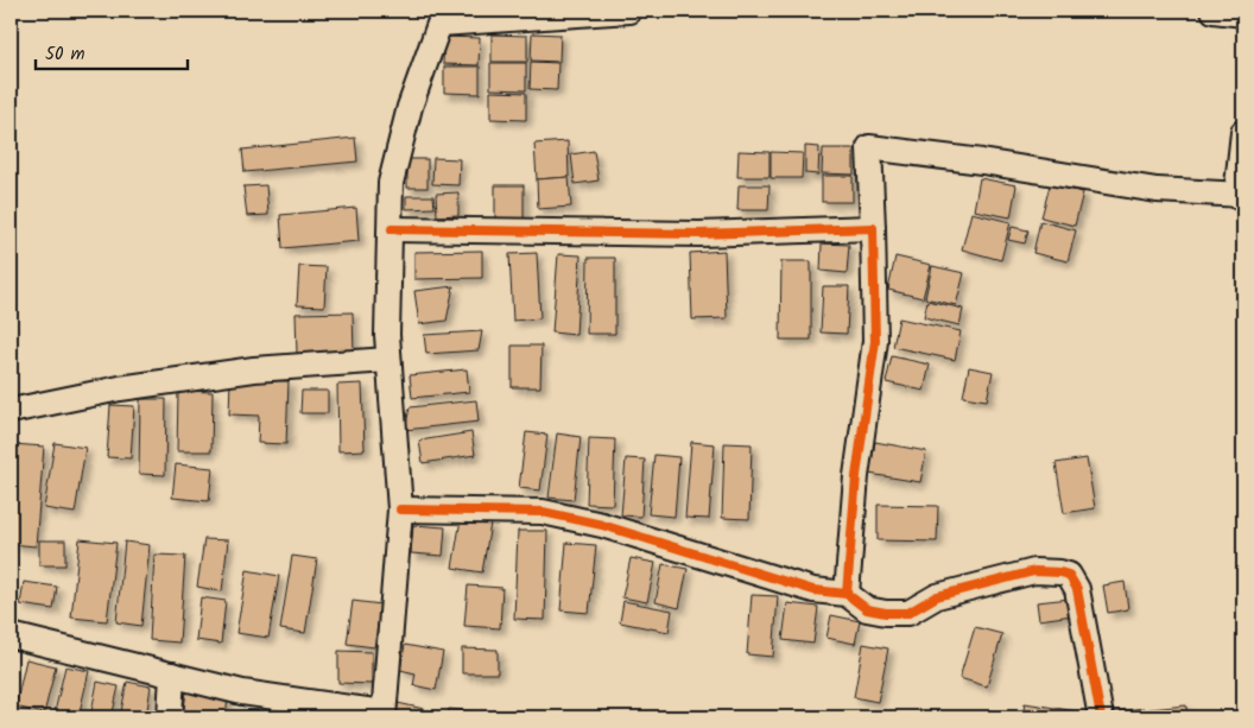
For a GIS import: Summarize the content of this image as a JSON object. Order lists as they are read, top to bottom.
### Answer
{
  "scale_bar": "50 m"
}
